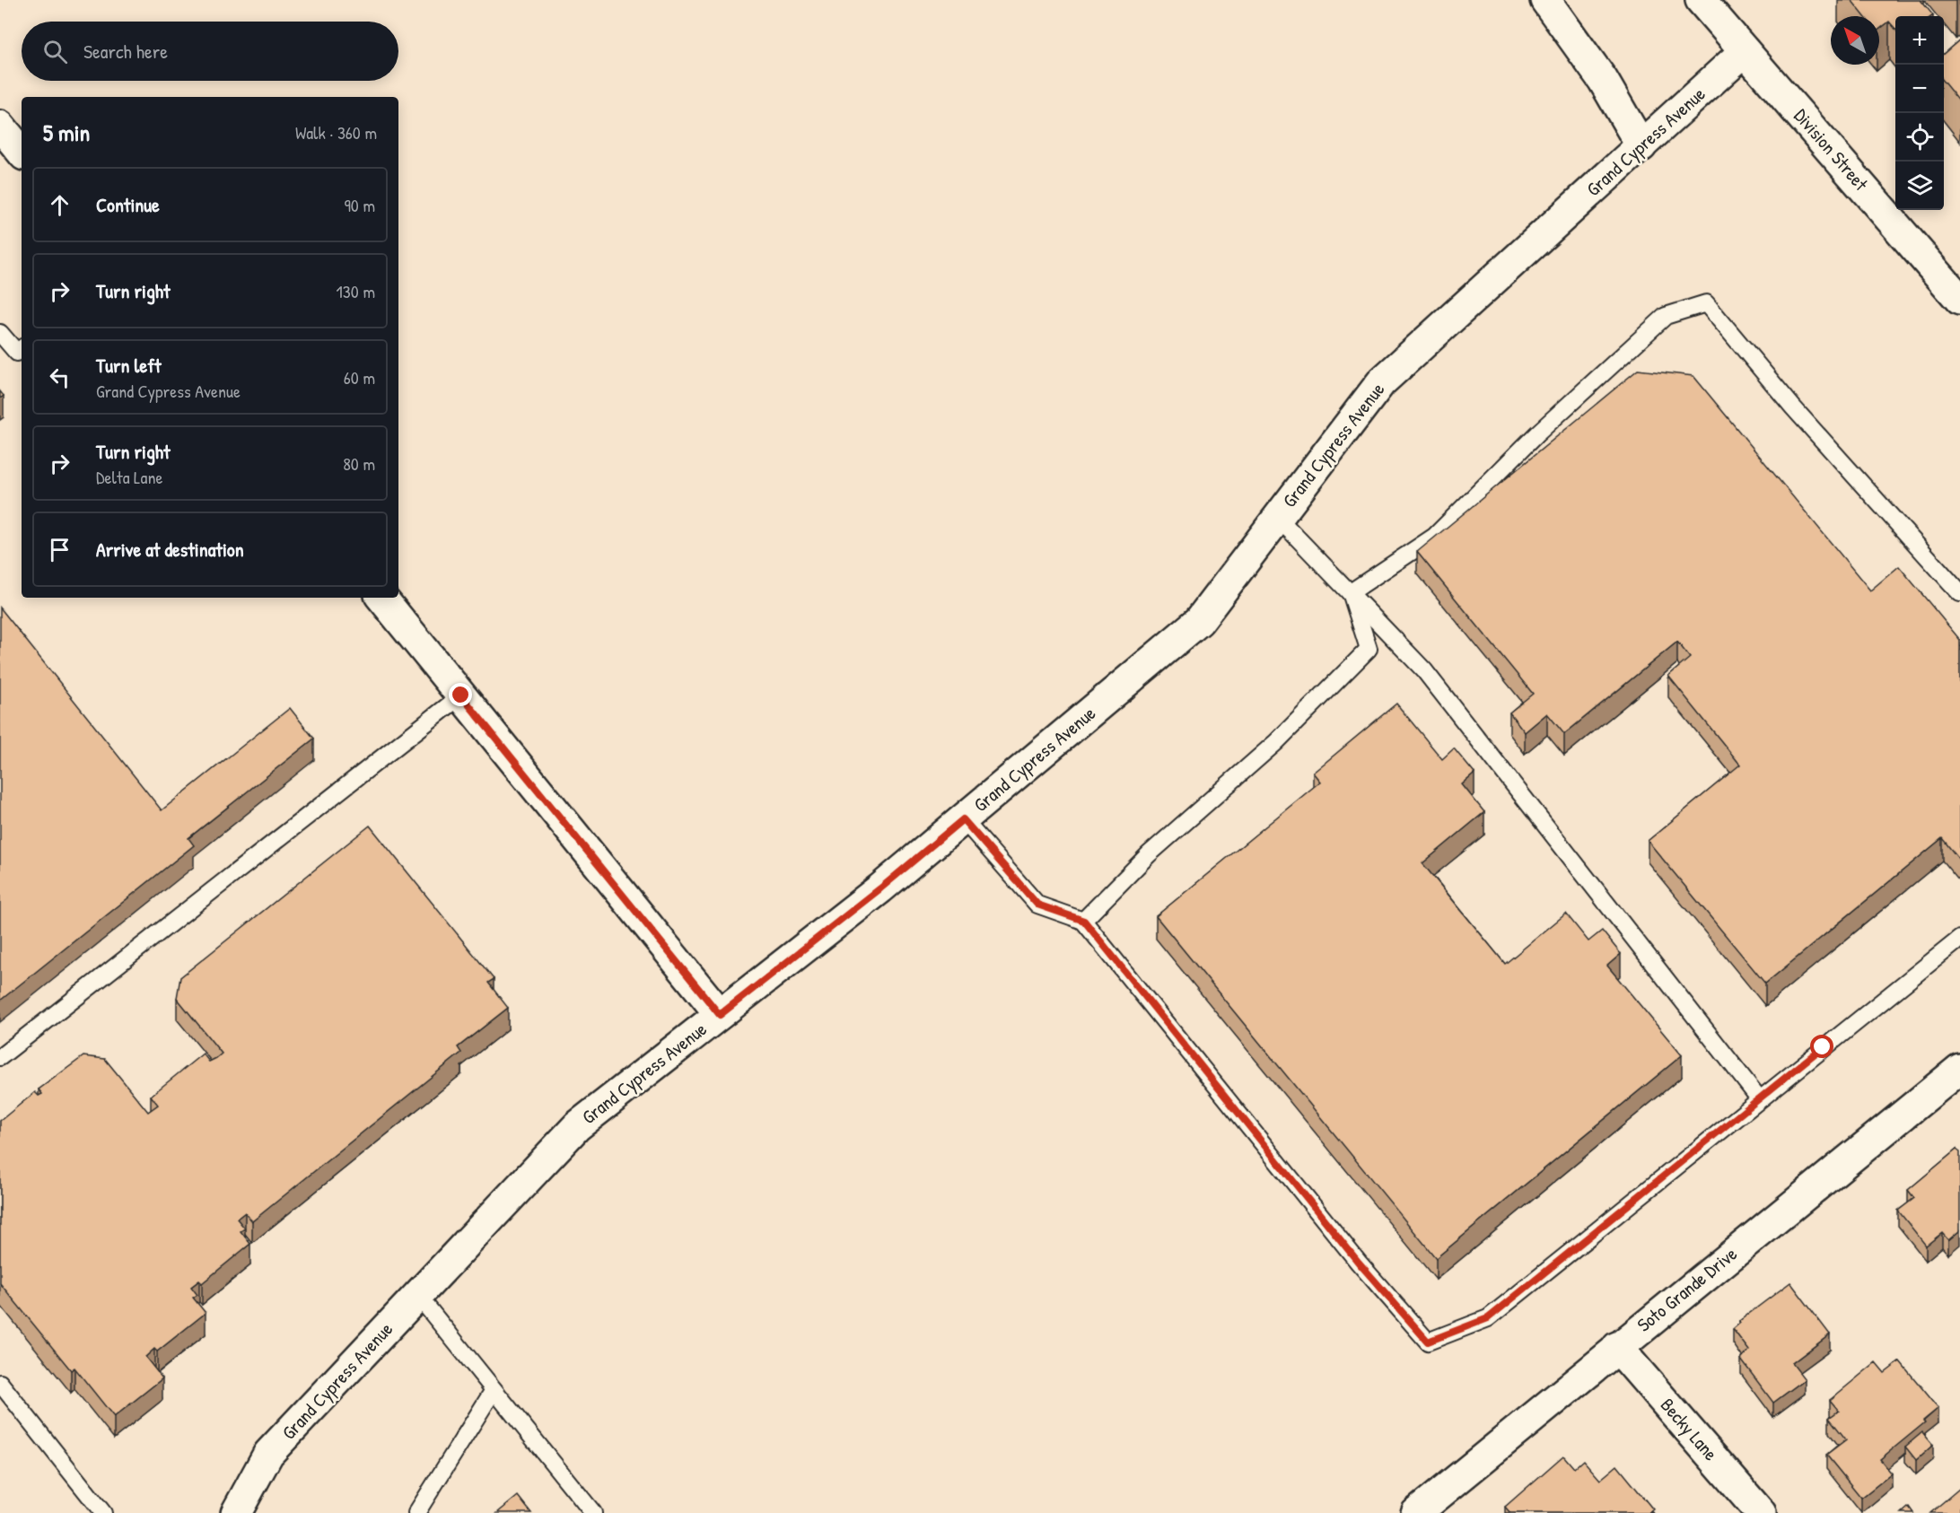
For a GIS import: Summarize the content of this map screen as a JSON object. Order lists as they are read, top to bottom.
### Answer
{
  "streets": {
    "street": [
      "Grand Cypress Avenue",
      "Division Street",
      "Soto Grande Drive",
      "Becky Lane"
    ]
  },
  "crossings": [
    ["Grand Cypress Avenue", "Division Street"],
    ["Soto Grande Drive", "Becky Lane"]
  ],
  "north": "top left",
  "page": {
    "map_buttons": ["+", "−"],
    "search": "Search here",
    "heading": ["5 min", "Walk · 360 m"],
    "list": [
      ["Continue", "90 m"],
      ["Turn right", "130 m"],
      ["Turn left", "Grand Cypress Avenue", "60 m"],
      ["Turn right", "Delta Lane", "80 m"],
      "Arrive at destination"
    ]
  }
}
